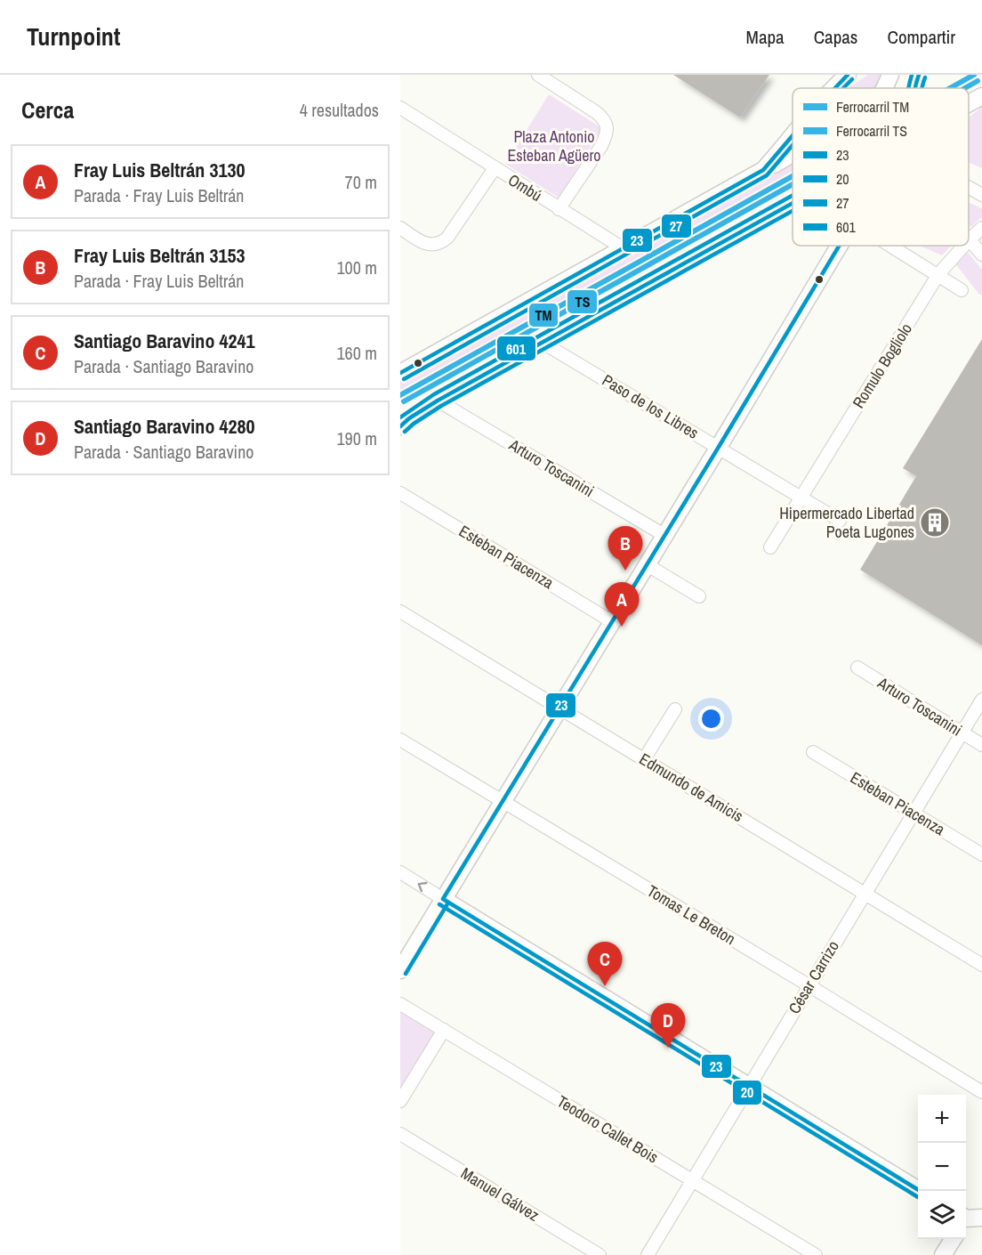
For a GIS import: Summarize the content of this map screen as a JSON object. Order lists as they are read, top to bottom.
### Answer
{
  "streets": {
    "street": [
      "Ombú",
      "Romulo Bogliolo",
      "Paso de los Libres",
      "Arturo Toscanini",
      "Esteban Piacenza",
      "Edmundo de Amicis",
      "Tomas Le Breton",
      "César Carrizo",
      "Teodoro Callet Bois",
      "Manuel Gálvez"
    ]
  },
  "crossings": [
    ["Romulo Bogliolo", "Paso de los Libres"],
    ["Arturo Toscanini", "César Carrizo"],
    ["Esteban Piacenza", "César Carrizo"],
    ["Edmundo de Amicis", "César Carrizo"],
    ["Tomas Le Breton", "César Carrizo"],
    ["César Carrizo", "Teodoro Callet Bois"]
  ],
  "parks": ["Plaza Antonio Esteban Agüero"],
  "places": {
    "building": ["Hipermercado Libertad Poeta Lugones"]
  },
  "lines": [
    "rail line TM",
    "transit line 23",
    "transit line 601",
    "transit line 27",
    "rail line TS",
    "transit line 20"
  ],
  "legend": [
    "Ferrocarril TM",
    "Ferrocarril TS",
    "23",
    "20",
    "27",
    "601"
  ],
  "page": {
    "header": "Turnpoint",
    "nav": ["Mapa", "Capas", "Compartir"],
    "heading": ["Cerca", "4 resultados"],
    "list": [
      {
        "mark": "A",
        "name": "Fray Luis Beltrán 3130",
        "note": "Parada · Fray Luis Beltrán",
        "value": "70 m"
      },
      {
        "mark": "B",
        "name": "Fray Luis Beltrán 3153",
        "note": "Parada · Fray Luis Beltrán",
        "value": "100 m"
      },
      {
        "mark": "C",
        "name": "Santiago Baravino 4241",
        "note": "Parada · Santiago Baravino",
        "value": "160 m"
      },
      {
        "mark": "D",
        "name": "Santiago Baravino 4280",
        "note": "Parada · Santiago Baravino",
        "value": "190 m"
      }
    ],
    "pins": [
      "B",
      "A",
      "C",
      "D"
    ],
    "map_buttons": ["+", "−"]
  }
}
